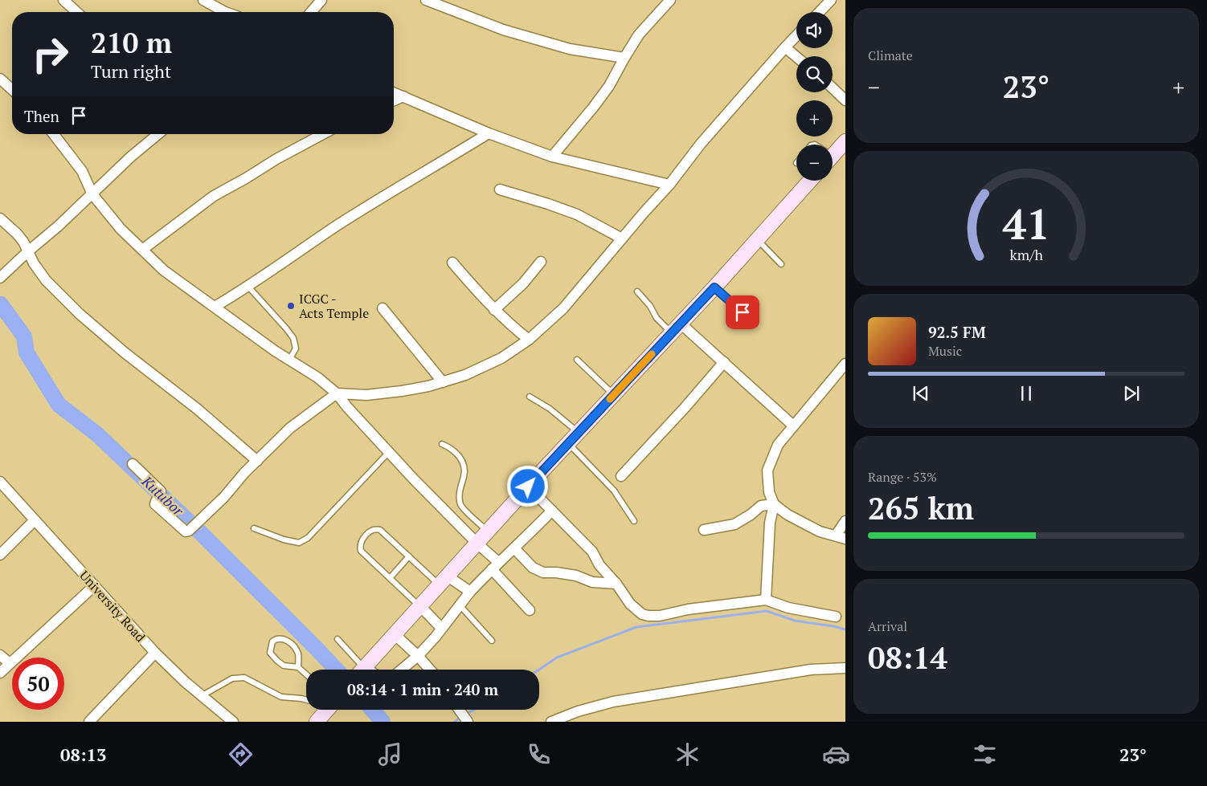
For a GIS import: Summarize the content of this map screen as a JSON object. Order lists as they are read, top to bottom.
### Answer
{
  "streets": {
    "street": ["University Road"]
  },
  "water": ["Kutubor"],
  "places": ["ICGC - Acts Temple"],
  "page": {
    "tile": [
      "Climate",
      ["Range · 53%", "265 km"],
      ["Arrival", "08:14"]
    ],
    "map_buttons": ["+", "−"],
    "turn": ["210 m", "Turn right"],
    "heat": ["−", "23°", "+"],
    "then": "Then",
    "song": ["92.5 FM", "Music"],
    "limit": "50",
    "trip": "08:14 · 1 min · 240 m",
    "tabs": ["08:13", "23°"],
    "gauge": ["41", "km/h"]
  }
}
